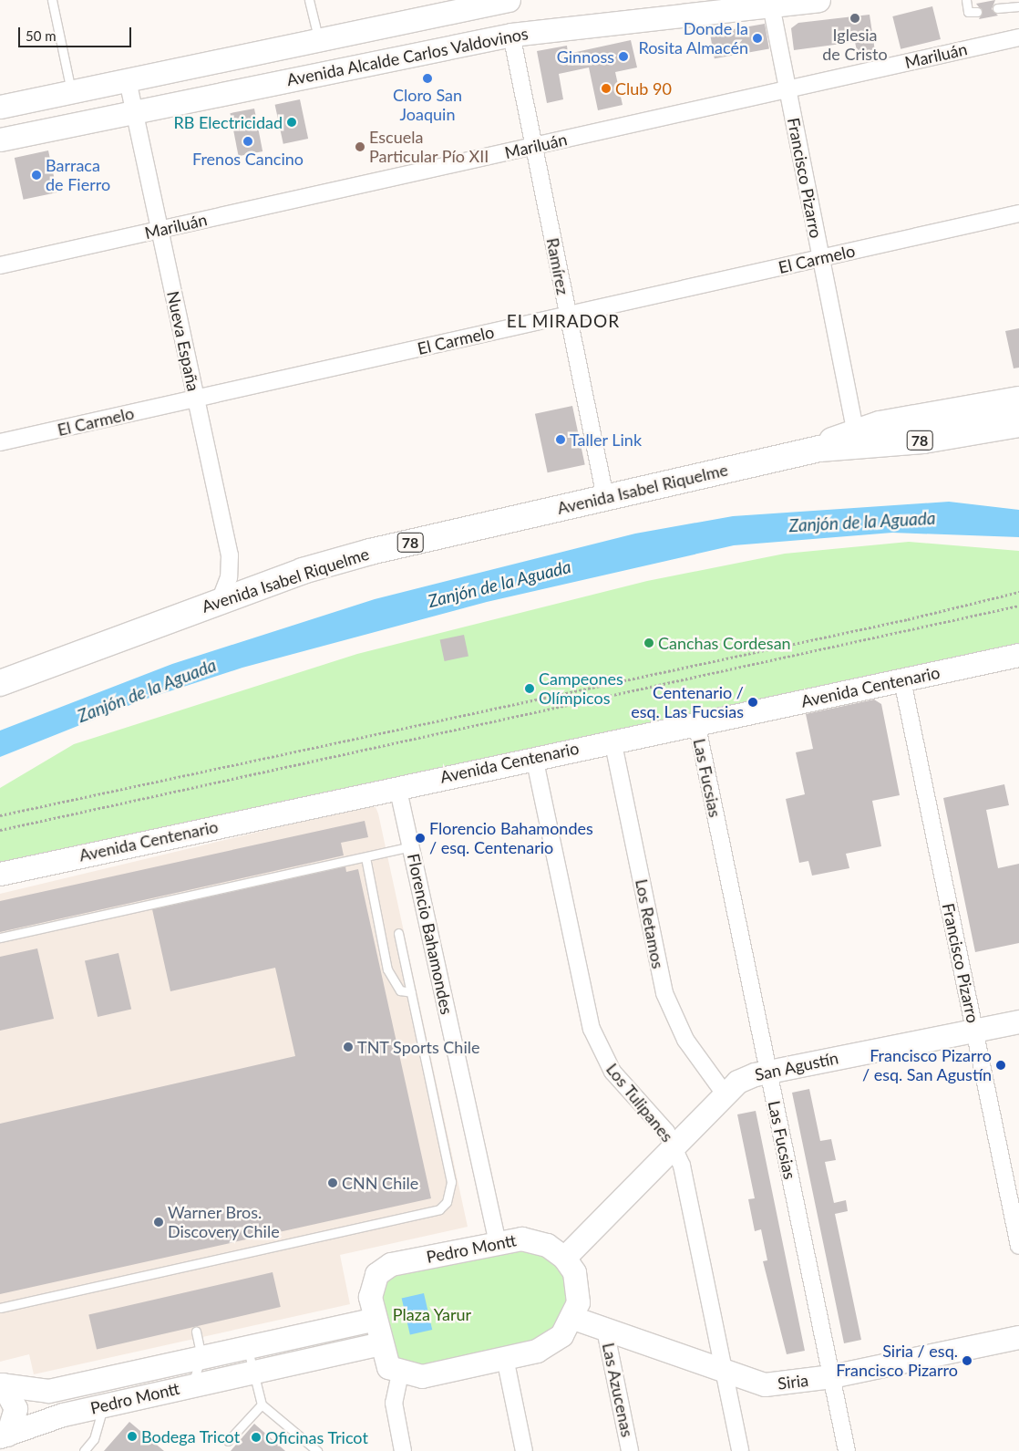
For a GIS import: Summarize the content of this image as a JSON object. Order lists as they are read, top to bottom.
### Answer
{
  "streets": {
    "highway": ["78", "Avenida Isabel Riquelme"],
    "street": [
      "Mariluán",
      "Avenida Alcalde Carlos Valdovinos",
      "Francisco Pizarro",
      "El Carmelo",
      "Ramírez",
      "Nueva España",
      "Avenida Centenario",
      "Las Fucsias",
      "Los Retamos",
      "Florencio Bahamondes",
      "San Agustín",
      "Los Tulipanes",
      "Pedro Montt",
      "Siria",
      "Las Azucenas"
    ]
  },
  "crossings": [
    ["Mariluán", "Francisco Pizarro"],
    ["Mariluán", "Ramírez"],
    ["Mariluán", "Nueva España"],
    ["Avenida Alcalde Carlos Valdovinos", "Francisco Pizarro"],
    ["Avenida Alcalde Carlos Valdovinos", "Ramírez"],
    ["Avenida Alcalde Carlos Valdovinos", "Nueva España"],
    ["Francisco Pizarro", "El Carmelo"],
    ["Francisco Pizarro", "Avenida Isabel Riquelme"],
    ["Francisco Pizarro", "Avenida Centenario"],
    ["Francisco Pizarro", "San Agustín"],
    ["El Carmelo", "Ramírez"],
    ["El Carmelo", "Nueva España"],
    ["Ramírez", "Avenida Isabel Riquelme"],
    ["Nueva España", "Avenida Isabel Riquelme"],
    ["Avenida Centenario", "Las Fucsias"],
    ["Avenida Centenario", "Los Retamos"],
    ["Avenida Centenario", "Florencio Bahamondes"],
    ["Avenida Centenario", "Los Tulipanes"],
    ["Las Fucsias", "San Agustín"],
    ["Las Fucsias", "Siria"],
    ["Los Retamos", "San Agustín"],
    ["Florencio Bahamondes", "Pedro Montt"],
    ["San Agustín", "Los Tulipanes"],
    ["San Agustín", "Pedro Montt"],
    ["Los Tulipanes", "Siria"],
    ["Siria", "Las Azucenas"]
  ],
  "districts": ["EL MIRADOR"],
  "water": ["Zanjón de la Aguada"],
  "parks": ["Plaza Yarur"],
  "places": [
    "Iglesia de Cristo",
    "Donde la Rosita Almacén",
    "Ginnoss",
    "Cloro San Joaquin",
    "Club 90",
    "RB Electricidad",
    "Frenos Cancino",
    "Escuela Particular Pío XII",
    "Barraca de Fierro",
    "Taller Link",
    "Canchas Cordesan",
    "Campeones Olímpicos",
    "Centenario / esq. Las Fucsias",
    "Florencio Bahamondes / esq. Centenario",
    "TNT Sports Chile",
    "Francisco Pizarro / esq. San Agustín",
    "CNN Chile",
    "Warner Bros. Discovery Chile",
    "Siria / esq. Francisco Pizarro",
    "Bodega Tricot",
    "Oficinas Tricot"
  ],
  "scale_bar": "50 m"
}
